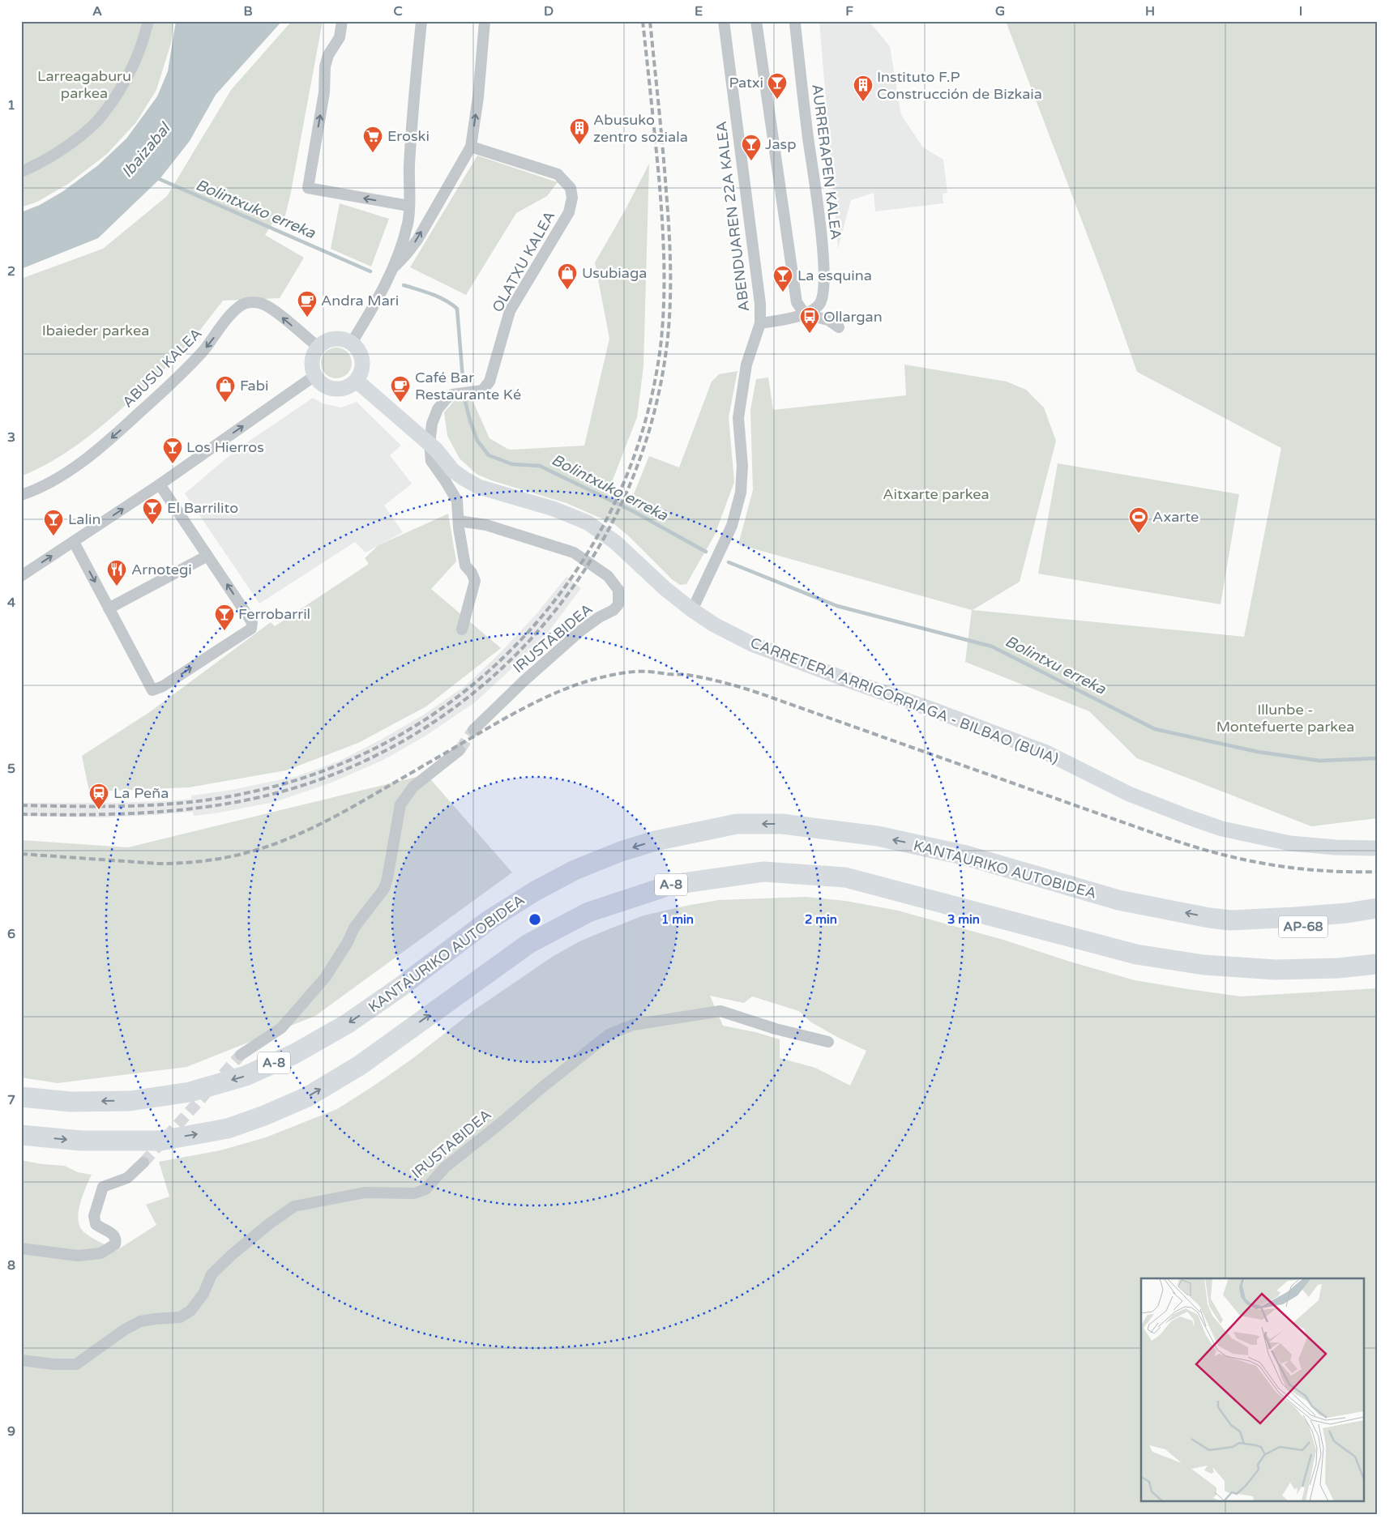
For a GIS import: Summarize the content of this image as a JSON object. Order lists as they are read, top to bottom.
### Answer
{
  "streets": {
    "highway": ["KANTAURIKO AUTOBIDEA", "A-8", "AP-68"],
    "street": [
      "AURRERAPEN KALEA",
      "ABENDUAREN 22A KALEA",
      "OLATXU KALEA",
      "ABUSU KALEA",
      "IRUSTABIDEA",
      "CARRETERA ARRIGORRIAGA - BILBAO (BUIA)"
    ]
  },
  "crossings": [
    ["ABENDUAREN 22A KALEA", "CARRETERA ARRIGORRIAGA - BILBAO (BUIA)"],
    ["OLATXU KALEA", "CARRETERA ARRIGORRIAGA - BILBAO (BUIA)"],
    ["ABUSU KALEA", "CARRETERA ARRIGORRIAGA - BILBAO (BUIA)"],
    ["KANTAURIKO AUTOBIDEA", "AP-68"]
  ],
  "water": ["Ibaizabal", "Bolintxuko erreka", "Bolintxu erreka"],
  "parks": [
    "Larreagaburu parkea",
    "Ibaieder parkea",
    "Aitxarte parkea",
    "Illunbe - Montefuerte parkea"
  ],
  "places": {
    "bar": [
      "Patxi",
      "Jasp",
      "La esquina",
      "Los Hierros",
      "El Barrilito",
      "Lalin",
      "Ferrobarril"
    ],
    "building": ["Instituto F.P Construcción de Bizkaia", "Abusuko zentro soziala"],
    "supermarket": ["Eroski"],
    "shop": ["Usubiaga", "Fabi"],
    "cafe": ["Andra Mari", "Café Bar Restaurante Ké"],
    "bus stop": ["Ollargan"],
    "sports": ["Axarte"],
    "restaurant": ["Arnotegi"],
    "station": ["La Peña"]
  },
  "grid": {
    "columns": [
      "A",
      "B",
      "C",
      "D",
      "E",
      "F",
      "G",
      "H",
      "I"
    ],
    "rows": [
      "1",
      "2",
      "3",
      "4",
      "5",
      "6",
      "7",
      "8",
      "9"
    ]
  },
  "rings": ["1 min", "2 min", "3 min"]
}
